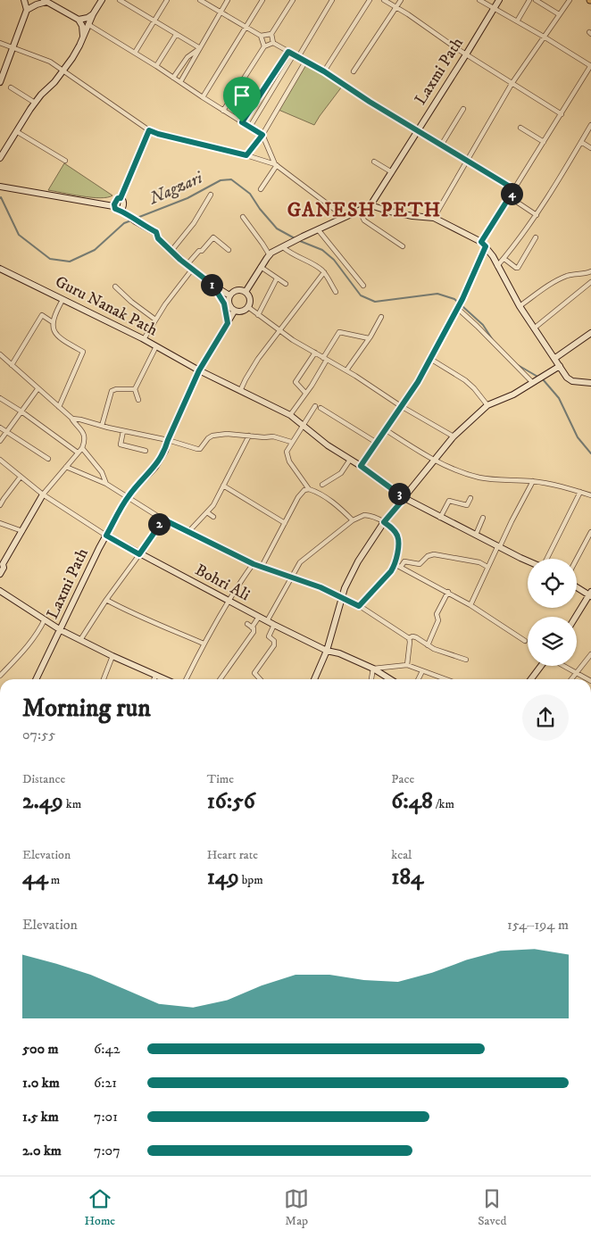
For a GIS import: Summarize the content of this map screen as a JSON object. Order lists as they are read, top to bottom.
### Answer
{
  "streets": {
    "street": ["Laxmi Path", "Guru Nanak Path", "Bohri Ali"]
  },
  "crossings": [
    ["Laxmi Path", "Guru Nanak Path"],
    ["Laxmi Path", "Bohri Ali"]
  ],
  "districts": ["GANESH PETH"],
  "water": ["Nagzari"],
  "page": {
    "pins": [
      "4",
      "1",
      "3",
      "2"
    ],
    "heading": ["Morning run", "07:55"],
    "stats": [
      ["Distance", "2.49 km"],
      ["Time", "16:56"],
      ["Pace", "6:48 /km"],
      ["Elevation", "44 m"],
      ["Heart rate", "149 bpm"],
      ["kcal", "184"]
    ],
    "chart": ["Elevation", "154–194 m"],
    "list": [
      {
        "name": "500 m",
        "note": "6:42"
      },
      {
        "name": "1.0 km",
        "note": "6:21"
      },
      {
        "name": "1.5 km",
        "note": "7:01"
      },
      {
        "name": "2.0 km",
        "note": "7:07"
      }
    ],
    "tabs": ["Home", "Map", "Saved"]
  }
}
